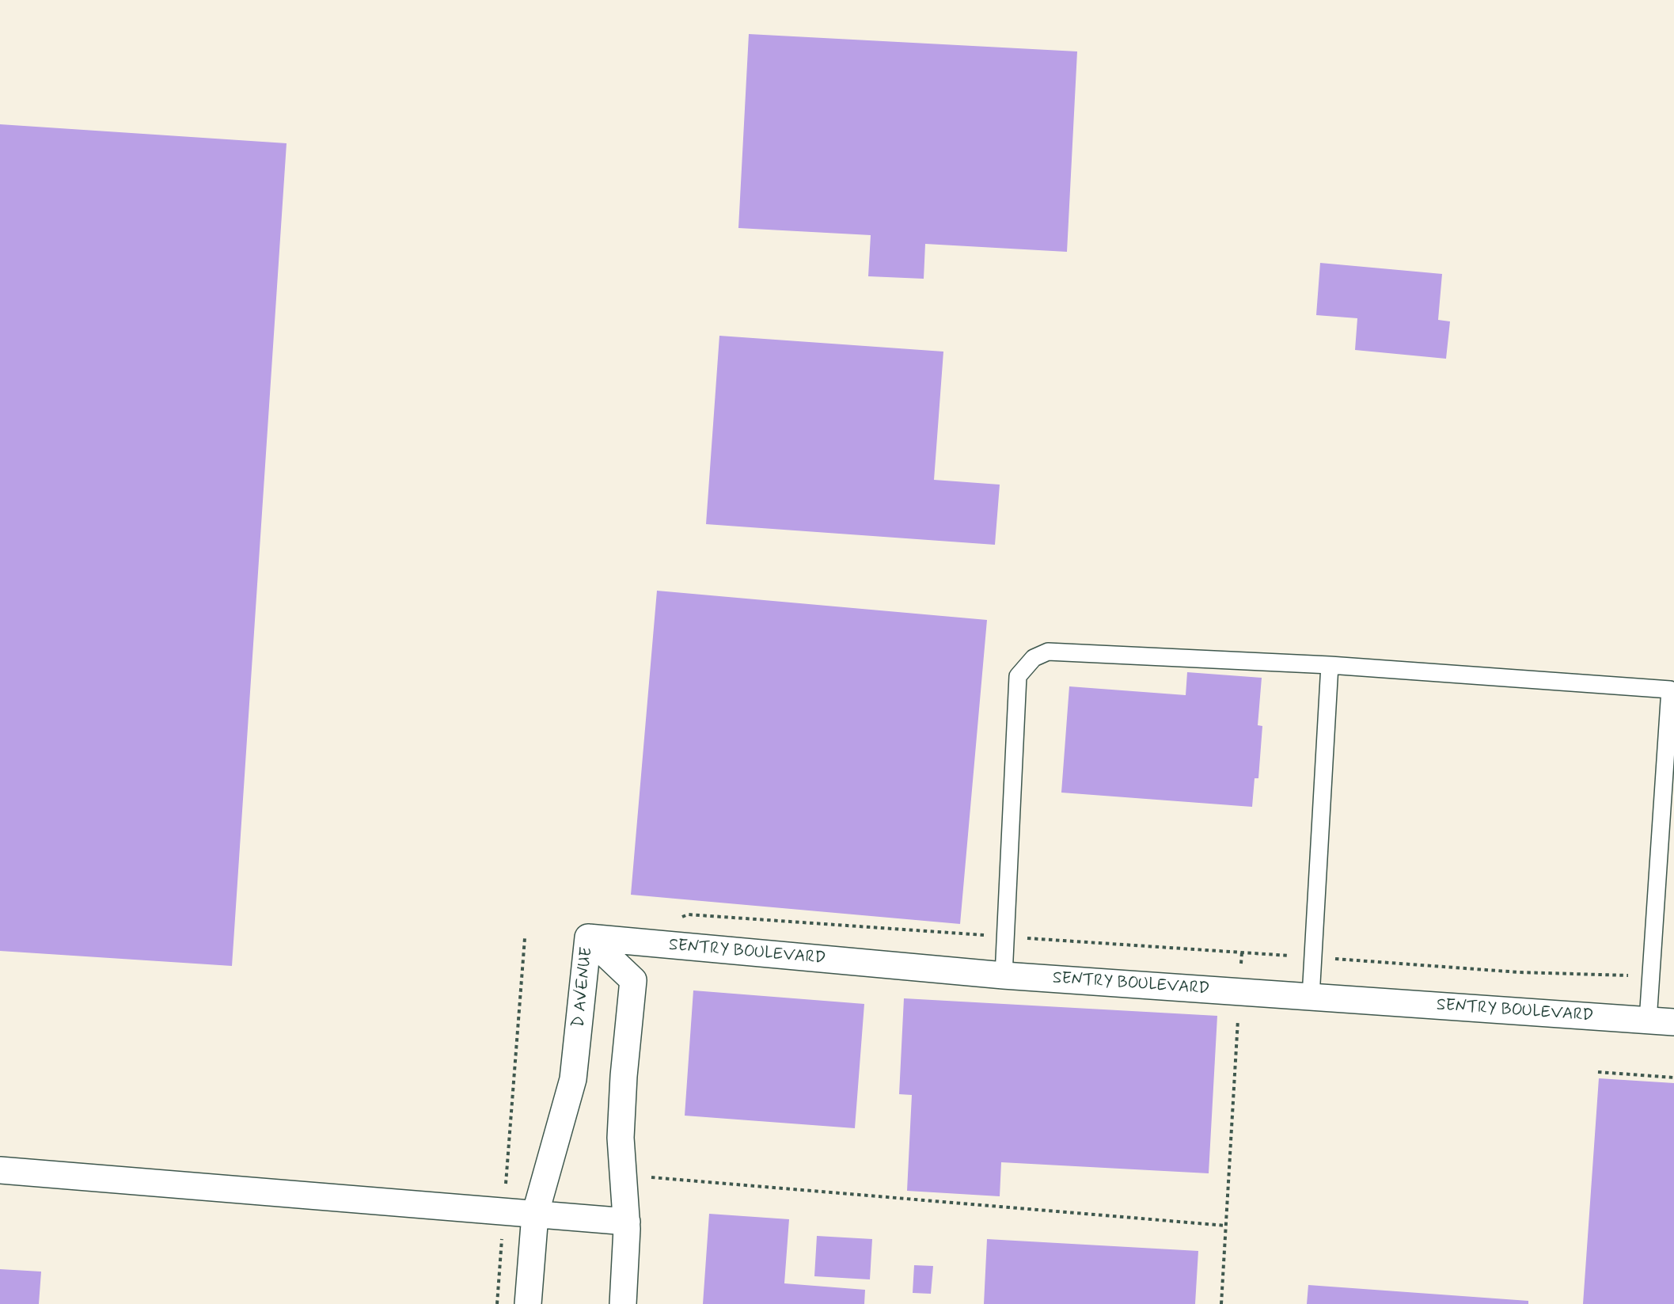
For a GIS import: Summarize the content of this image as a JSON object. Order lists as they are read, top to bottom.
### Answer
{
  "streets": {
    "street": ["SENTRY BOULEVARD", "D AVENUE"]
  },
  "crossings": [
    ["SENTRY BOULEVARD", "D AVENUE"]
  ]
}
